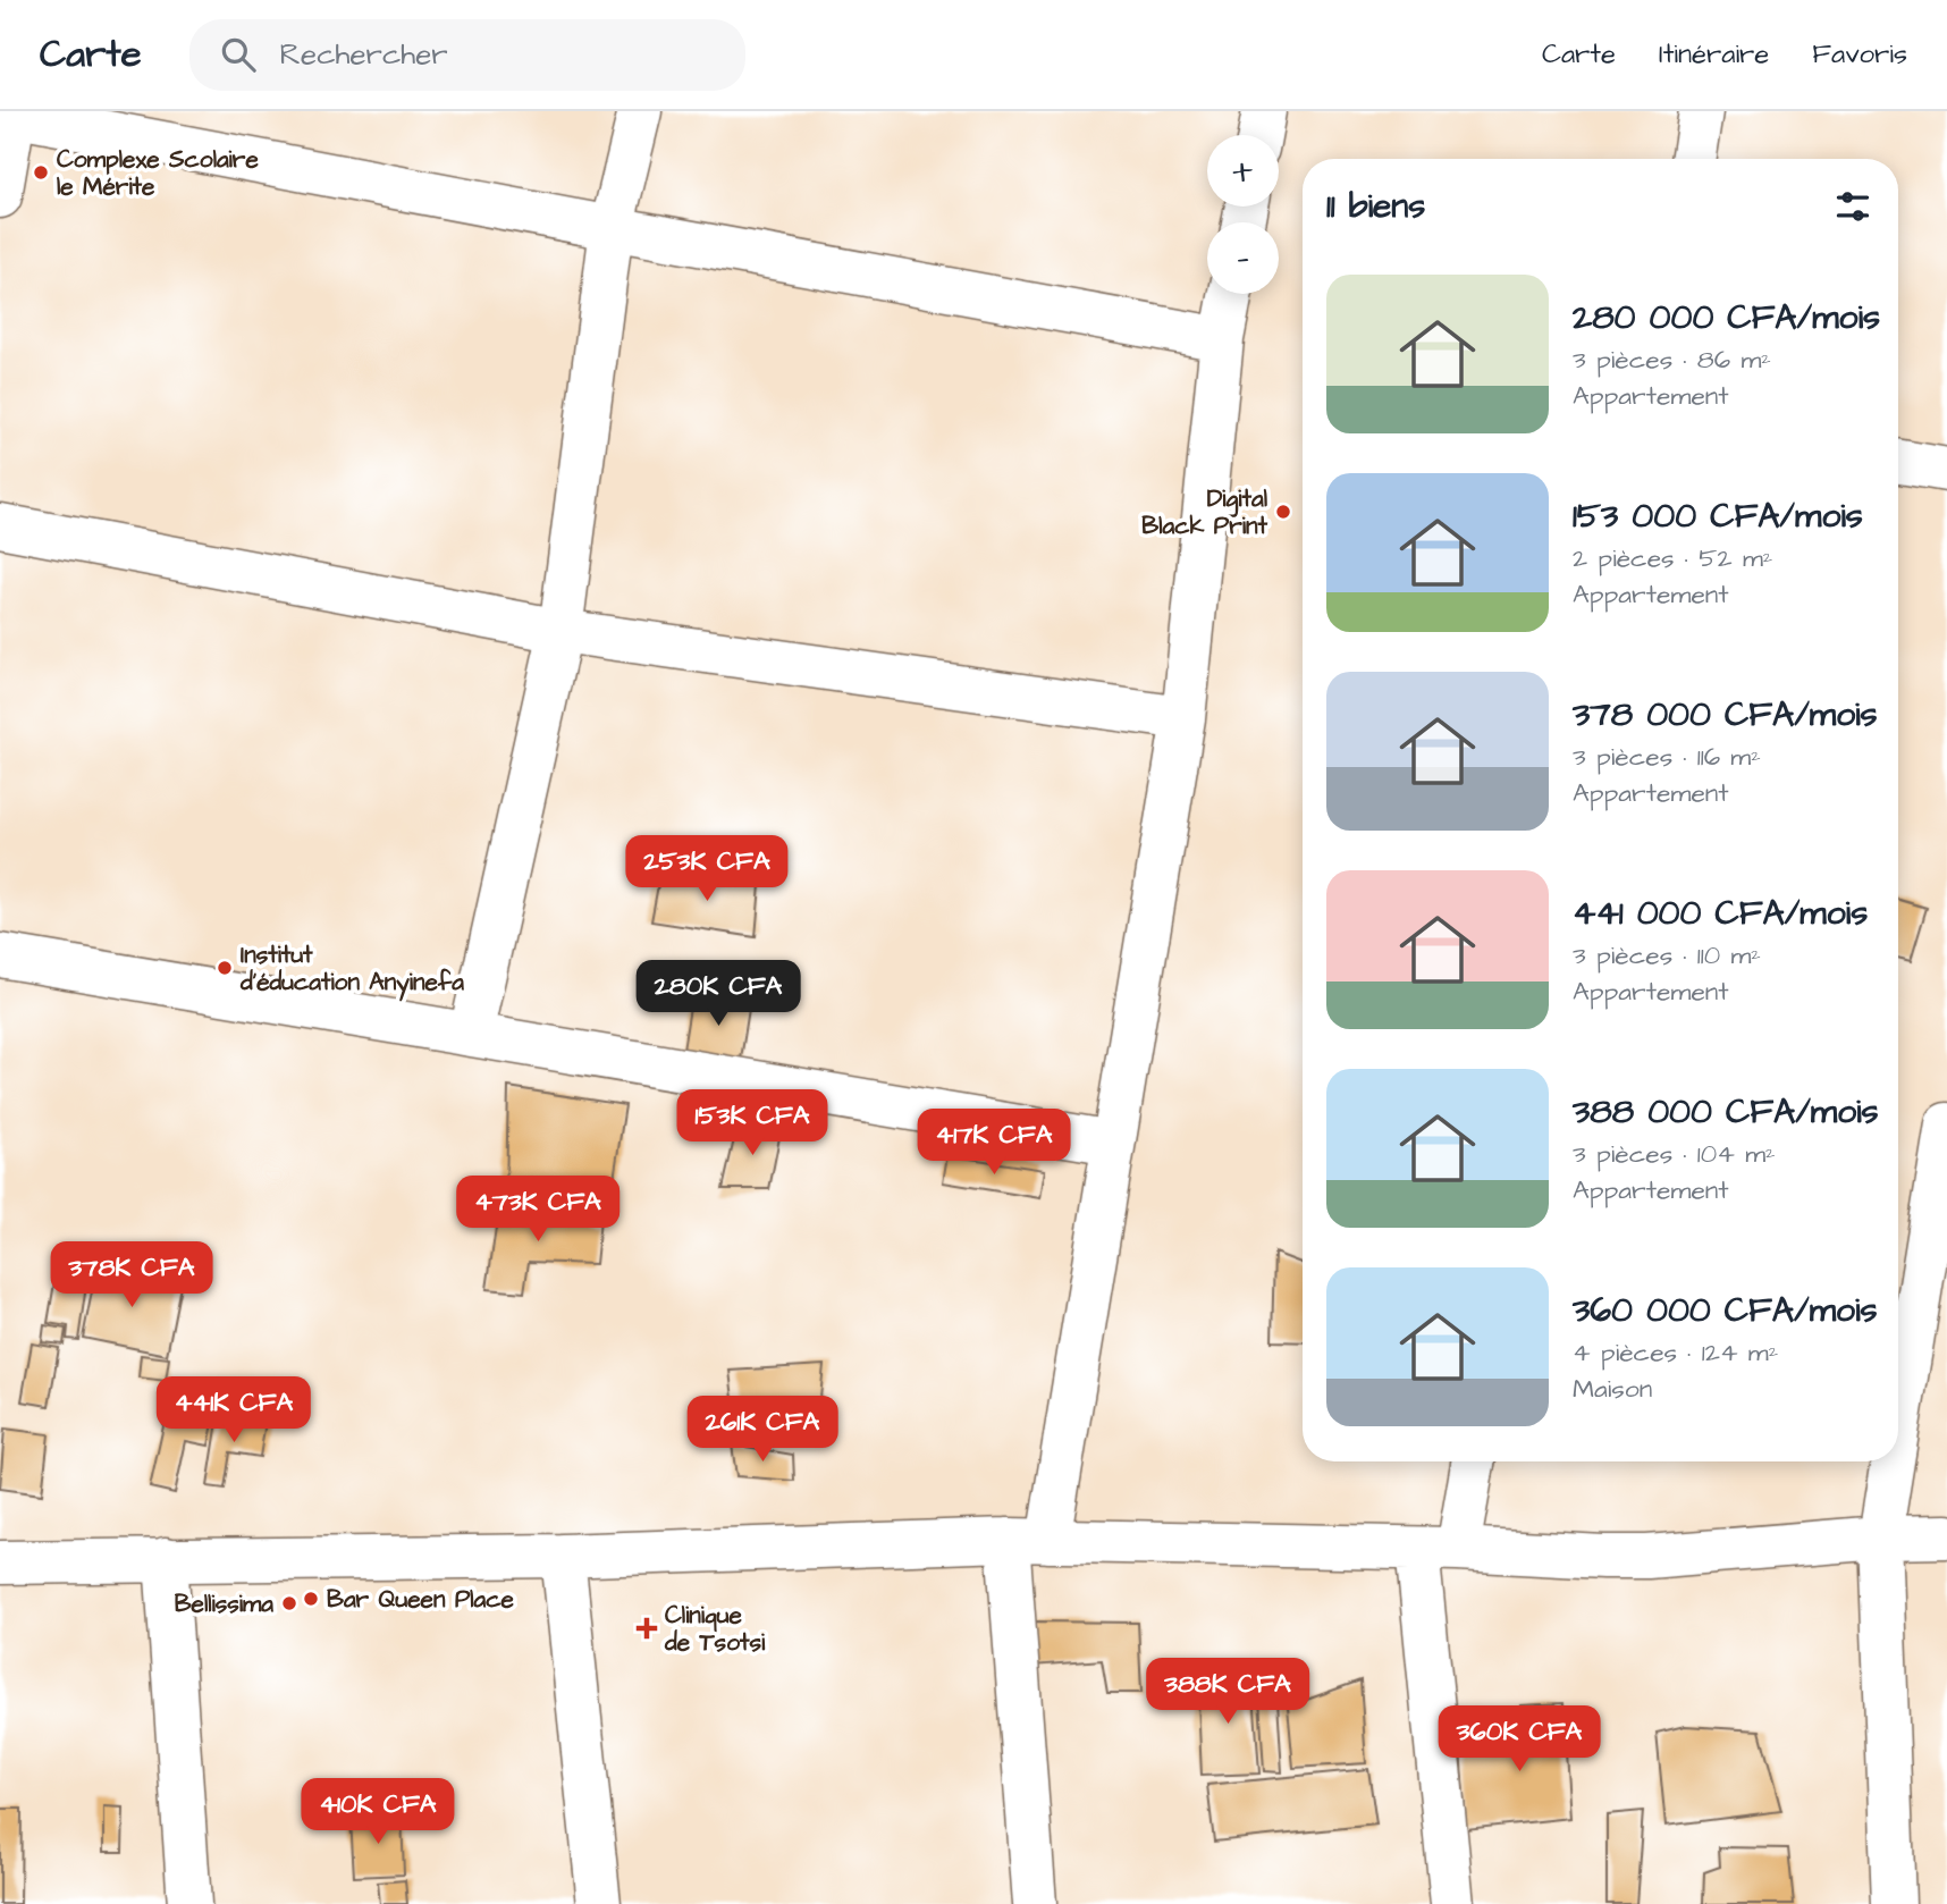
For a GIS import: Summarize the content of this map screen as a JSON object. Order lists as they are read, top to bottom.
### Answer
{
  "places": {
    "other": [
      "Complexe Scolaire le Mérite",
      "Digital Black Print",
      "Institut d'éducation Anyinefa",
      "Bar Queen Place",
      "Bellissima"
    ],
    "health": ["Clinique de Tsotsi"]
  },
  "page": {
    "header": "Carte",
    "search": "Rechercher",
    "nav": ["Carte", "Itinéraire", "Favoris"],
    "map_buttons": ["+", "−"],
    "heading": "11 biens",
    "list": [
      {
        "name": "280 000 CFA/mois",
        "note": "3 pièces · 86 m² · Appartement"
      },
      {
        "name": "153 000 CFA/mois",
        "note": "2 pièces · 52 m² · Appartement"
      },
      {
        "name": "378 000 CFA/mois",
        "note": "3 pièces · 116 m² · Appartement"
      },
      {
        "name": "441 000 CFA/mois",
        "note": "3 pièces · 110 m² · Appartement"
      },
      {
        "name": "388 000 CFA/mois",
        "note": "3 pièces · 104 m² · Appartement"
      },
      {
        "name": "360 000 CFA/mois",
        "note": "4 pièces · 124 m² · Maison"
      }
    ],
    "price": [
      "253K CFA",
      "280K CFA",
      "153K CFA",
      "417K CFA",
      "473K CFA",
      "378K CFA",
      "441K CFA",
      "261K CFA",
      "388K CFA",
      "360K CFA",
      "410K CFA"
    ]
  }
}
